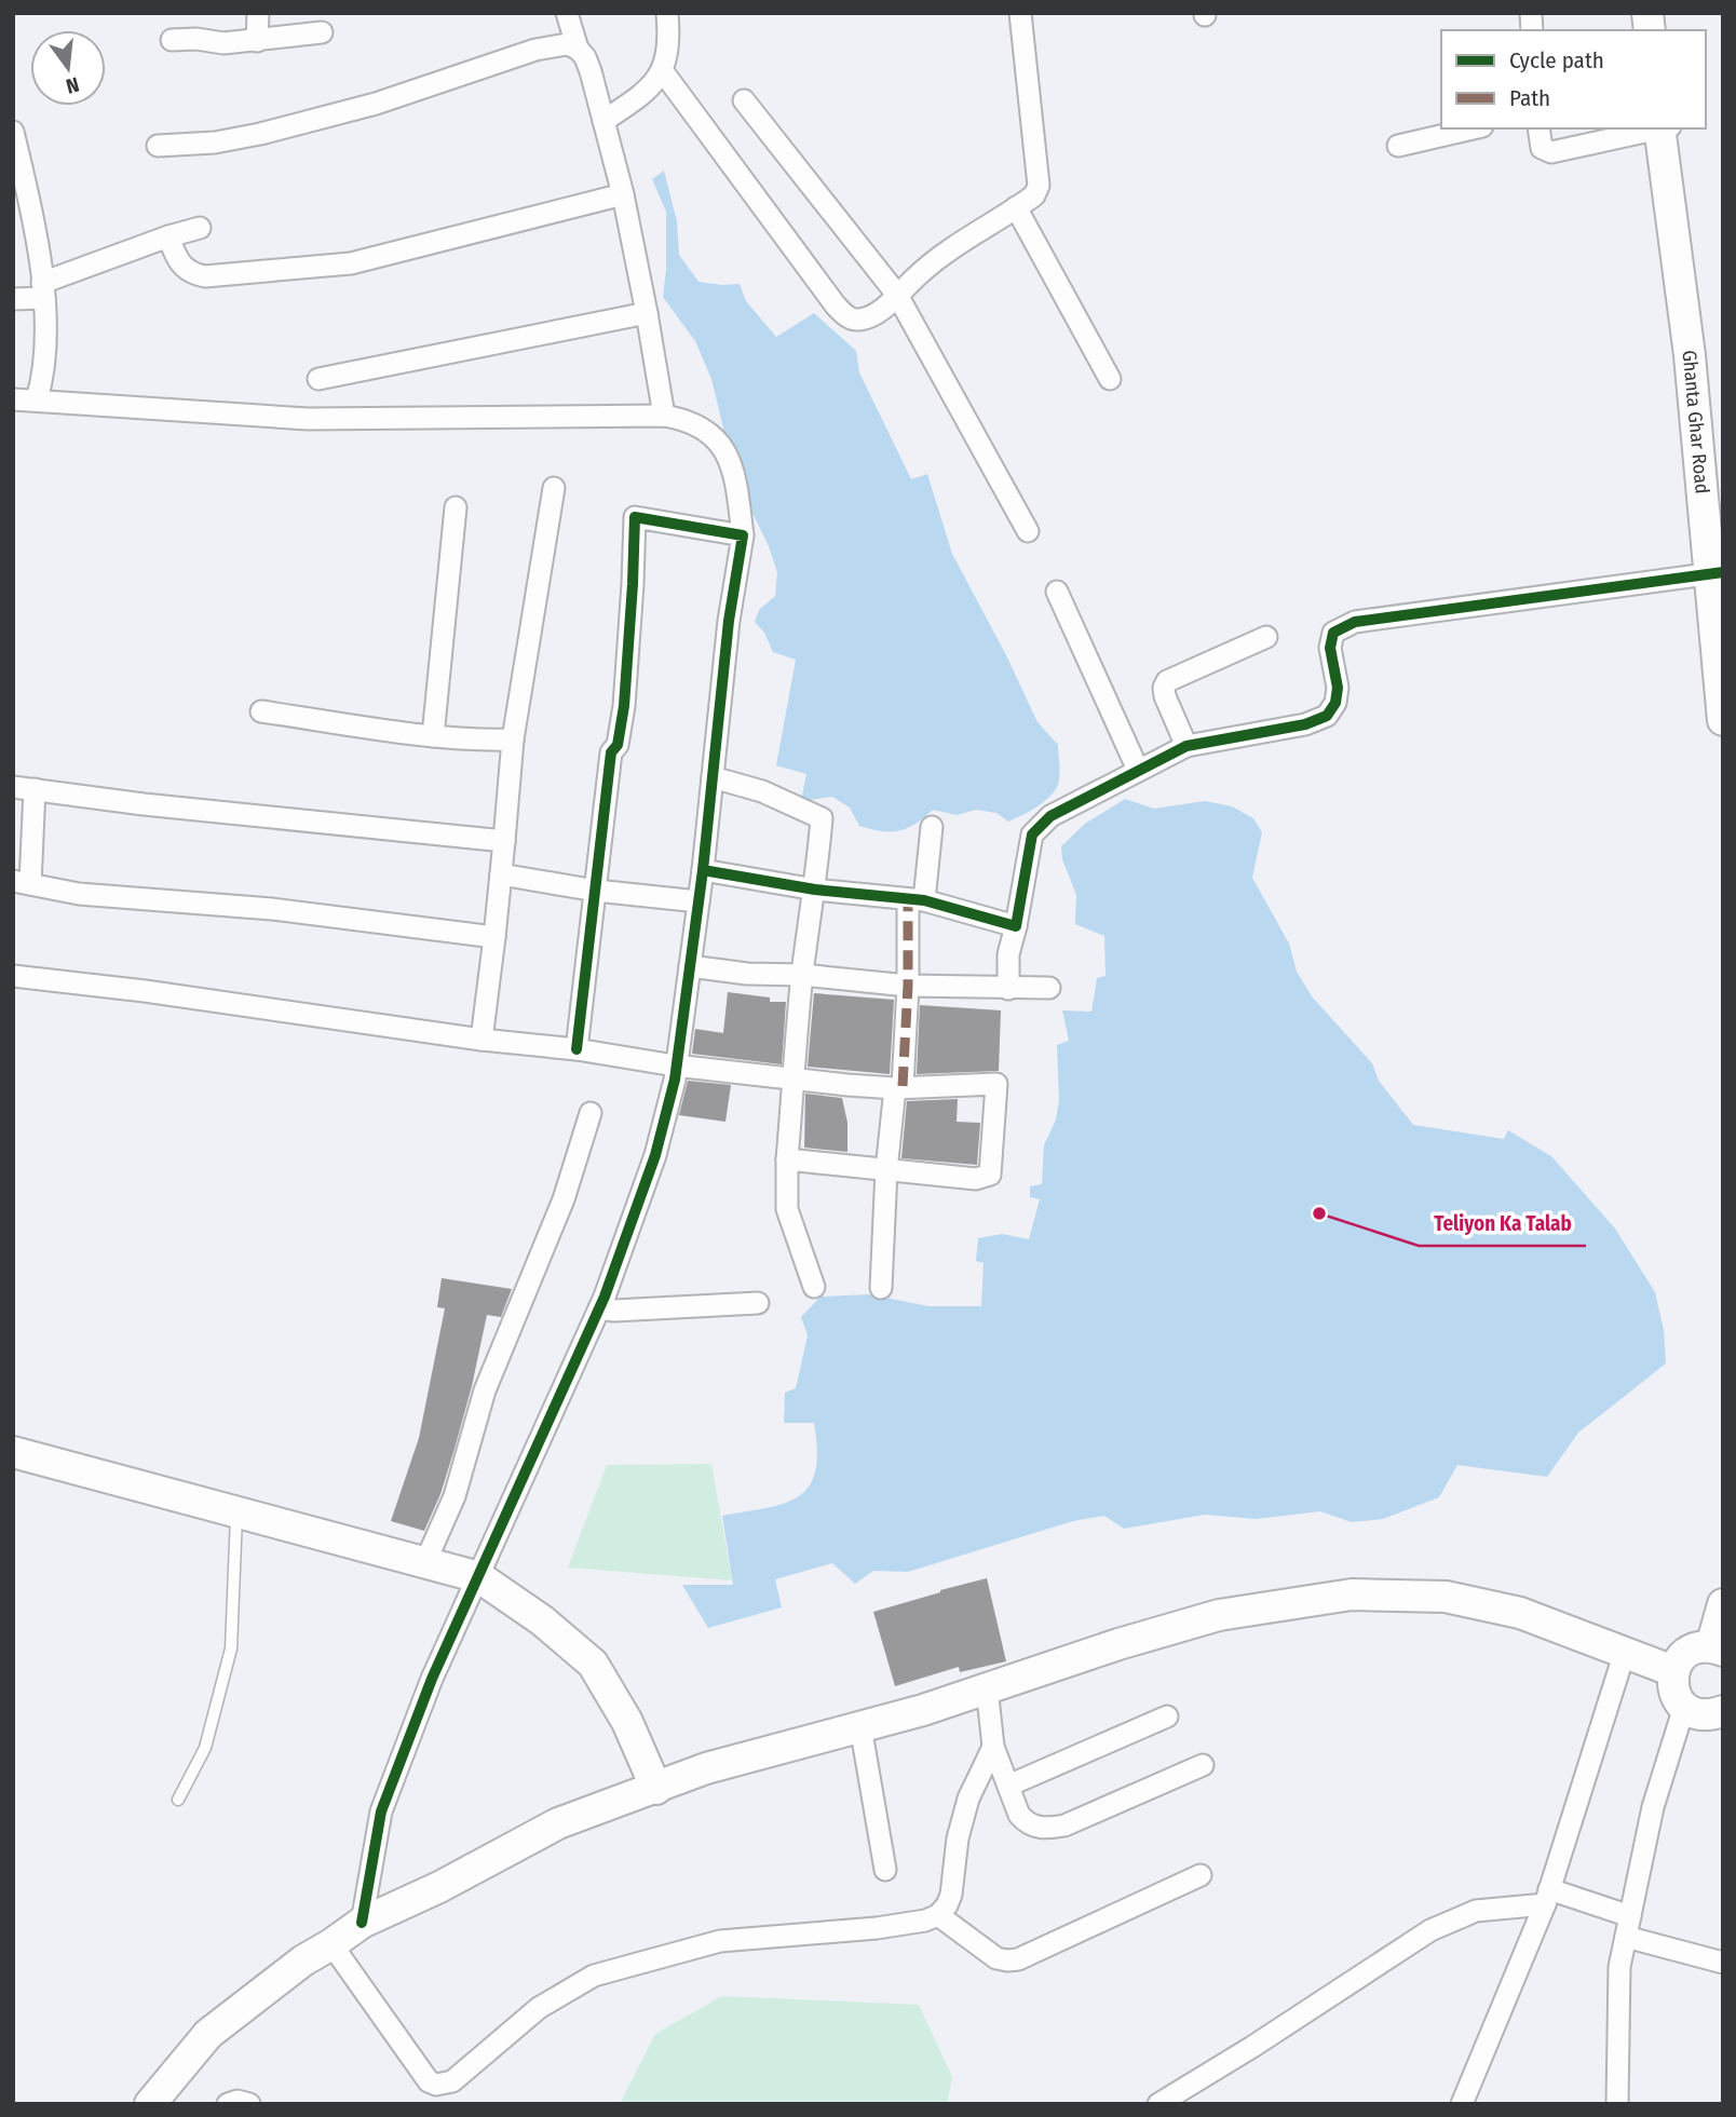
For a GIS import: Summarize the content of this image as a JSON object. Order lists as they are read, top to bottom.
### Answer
{
  "streets": {
    "main road": ["Ghanta Ghar Road"]
  },
  "places": ["Teliyon Ka Talab"],
  "legend": ["Cycle path", "Path"],
  "north": "bottom"
}
